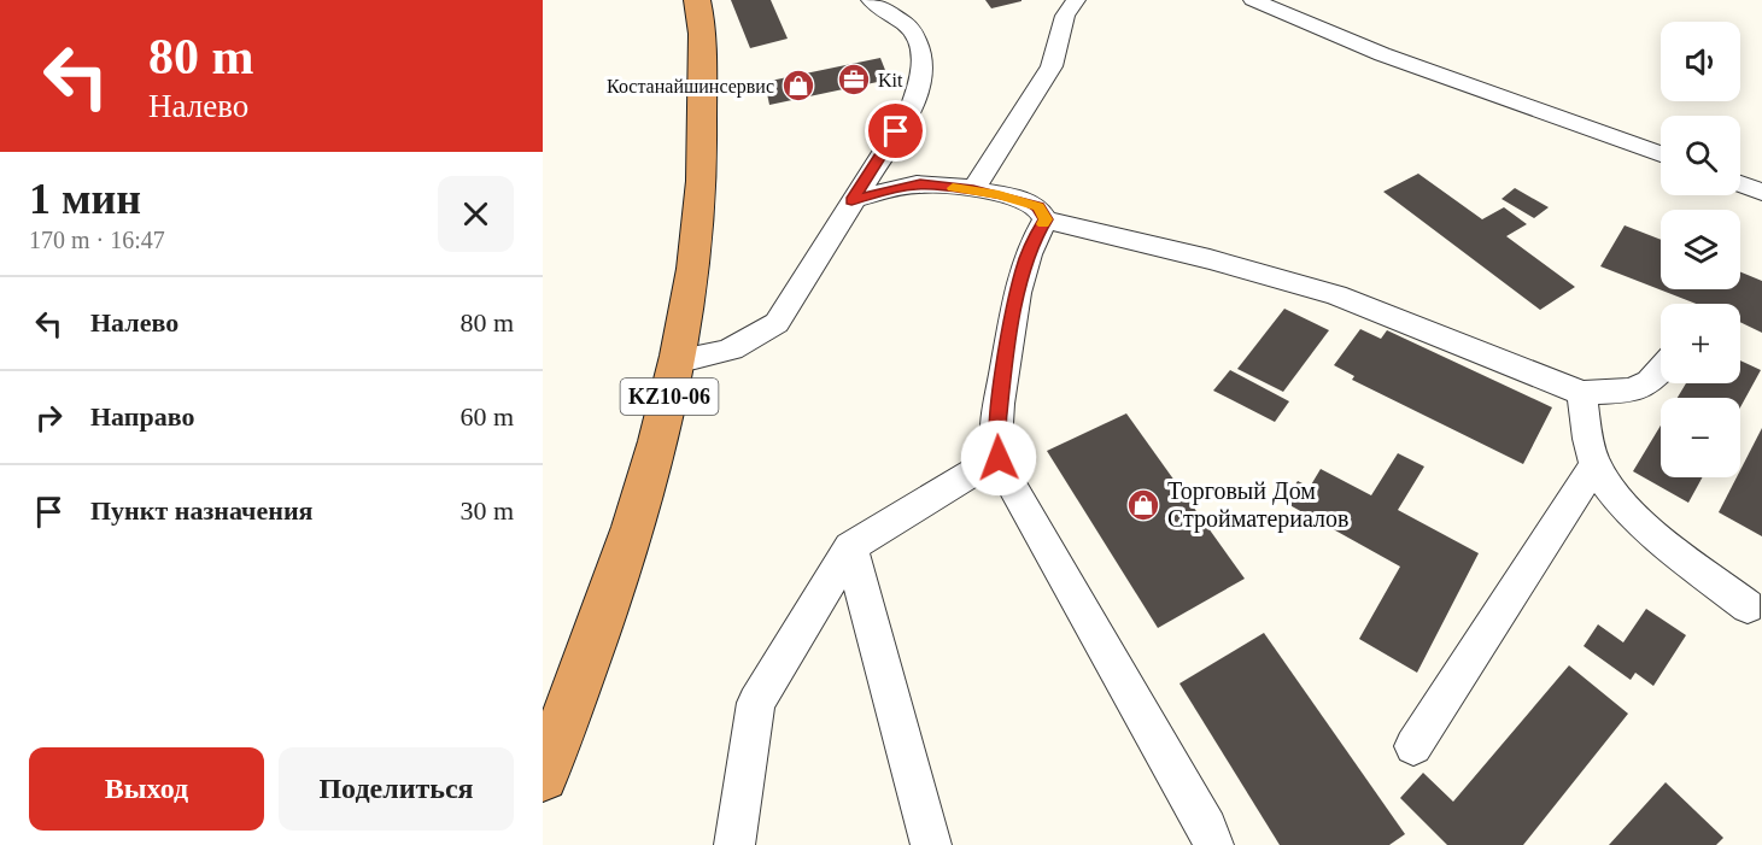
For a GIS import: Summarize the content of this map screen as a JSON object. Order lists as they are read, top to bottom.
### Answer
{
  "streets": {
    "highway": ["KZ10-06"]
  },
  "places": {
    "office": ["Kit"],
    "shop": ["Костанайшинсервис", "Торговый Дом Стройматериалов"]
  },
  "page": {
    "turn": ["80 m", "Налево"],
    "map_buttons": ["+", "−"],
    "heading": ["1 мин", "170 m · 16:47"],
    "list": [
      {
        "name": "Налево",
        "value": "80 m"
      },
      {
        "name": "Направо",
        "value": "60 m"
      },
      {
        "name": "Пункт назначения",
        "value": "30 m"
      }
    ],
    "buttons": ["Выход", "Поделиться"]
  }
}
